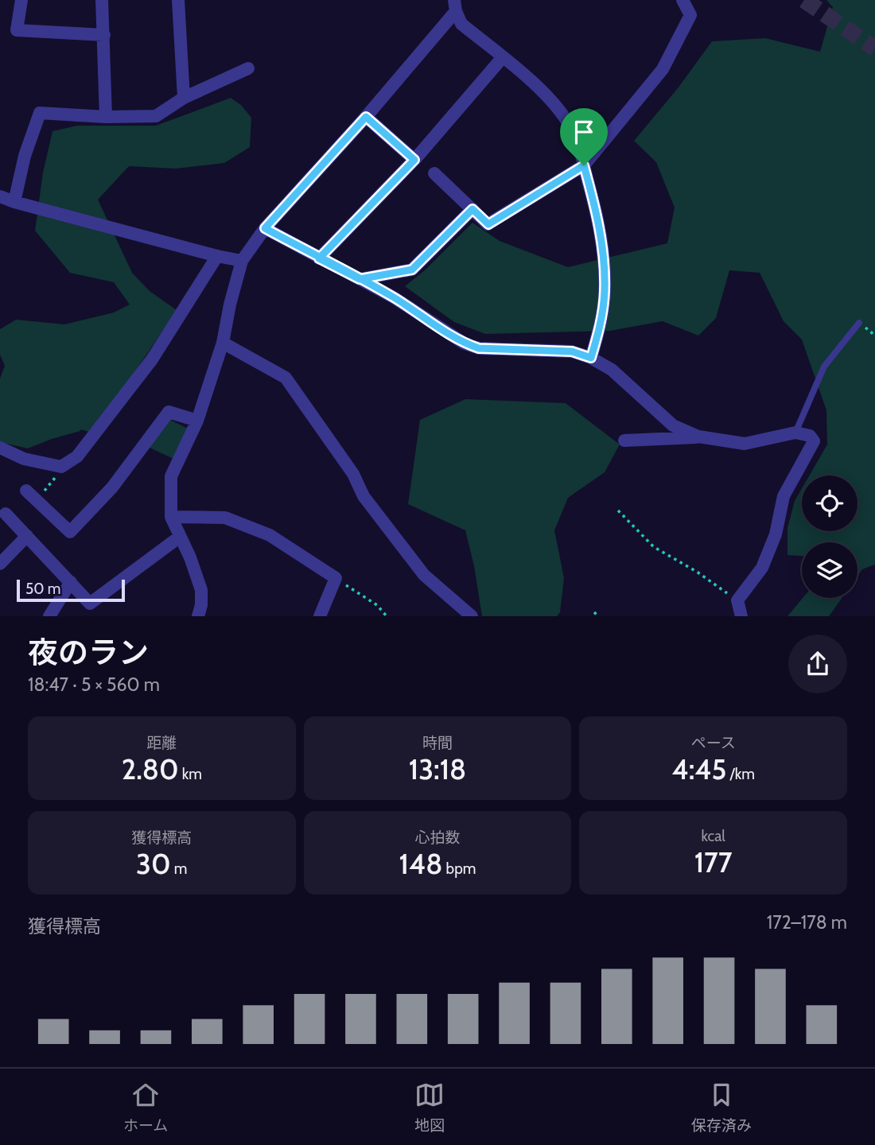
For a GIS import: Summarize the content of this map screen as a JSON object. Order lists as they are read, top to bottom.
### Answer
{
  "scale_bar": "50 m",
  "page": {
    "scale": "50 m",
    "heading": ["夜のラン", "18:47 · 5 × 560 m"],
    "stats": [
      ["距離", "2.80 km"],
      ["時間", "13:18"],
      ["ペース", "4:45 /km"],
      ["獲得標高", "30 m"],
      ["心拍数", "148 bpm"],
      ["kcal", "177"]
    ],
    "chart": ["獲得標高", "172–178 m"],
    "tabs": ["ホーム", "地図", "保存済み"]
  }
}
